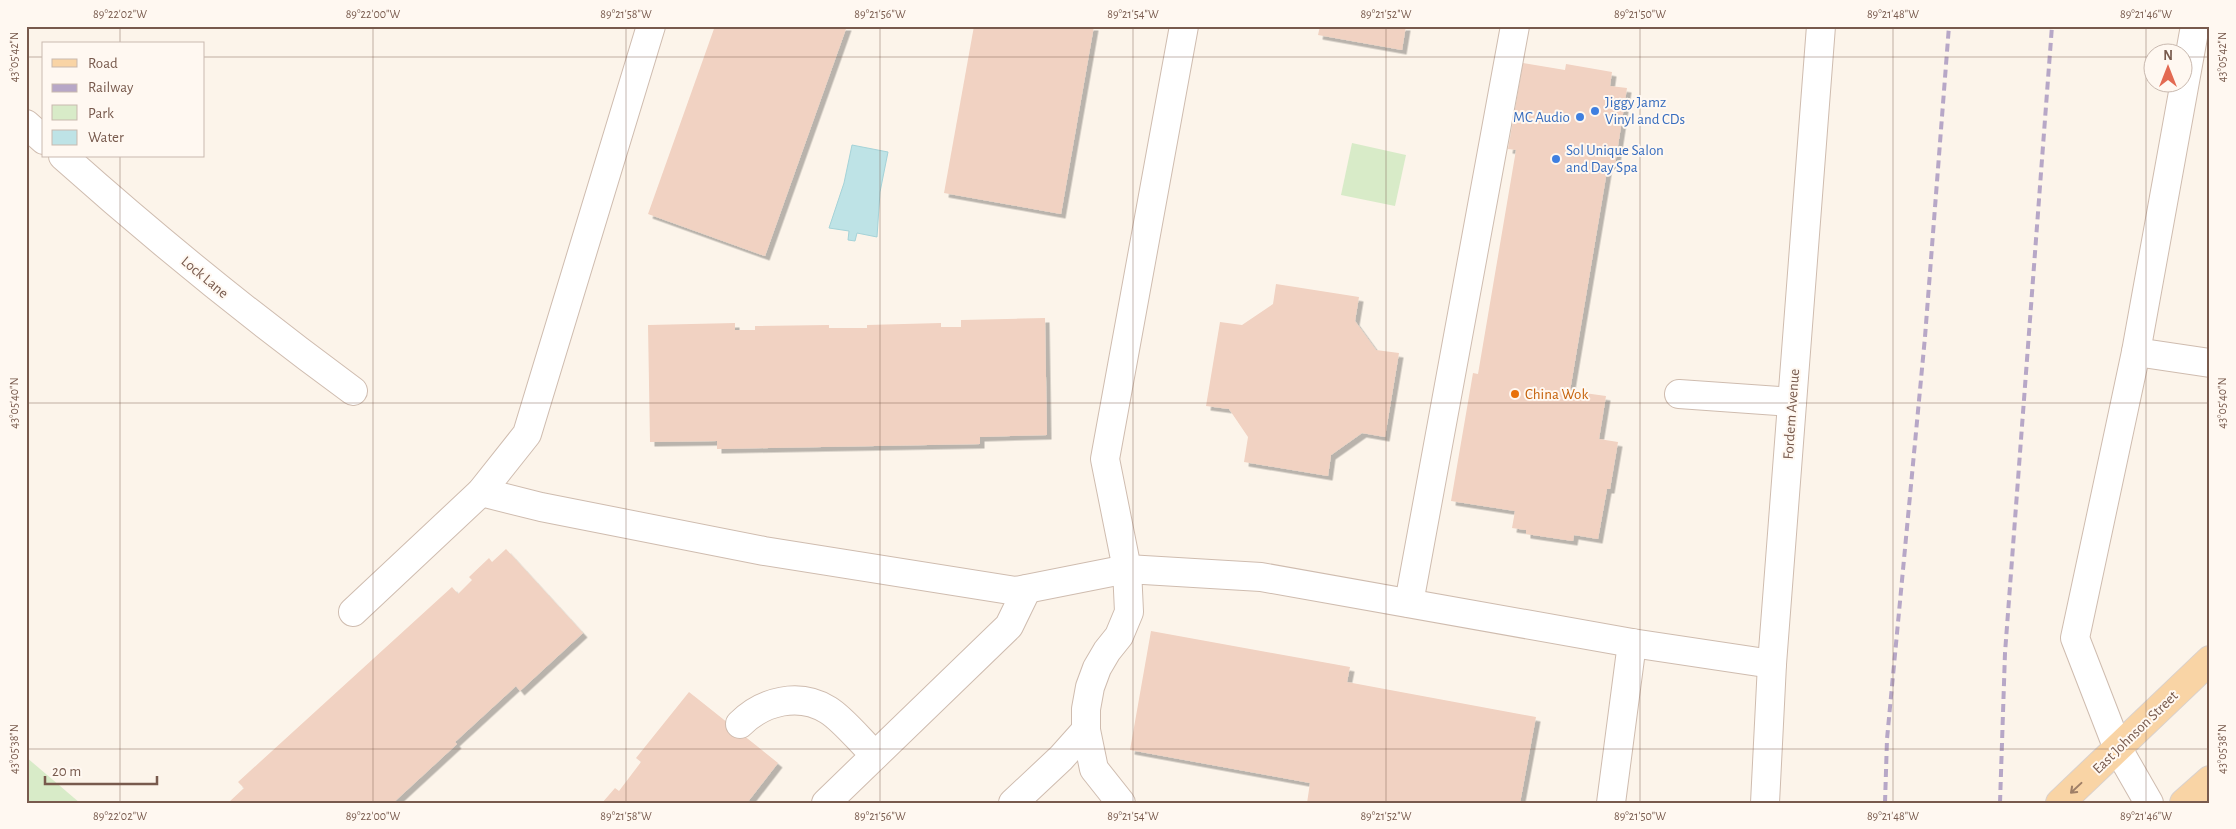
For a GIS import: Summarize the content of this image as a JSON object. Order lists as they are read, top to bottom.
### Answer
{
  "streets": {
    "main road": ["East Johnson Street"],
    "street": ["Lock Lane", "Fordem Avenue"]
  },
  "one_way": ["East Johnson Street"],
  "places": [
    "Jiggy Jamz Vinyl and CDs",
    "MC Audio",
    "Sol Unique Salon and Day Spa",
    "China Wok"
  ],
  "legend": [
    "Road",
    "Railway",
    "Park",
    "Water"
  ],
  "scale_bar": "20 m",
  "north": "top",
  "coordinates": [
    "89°22'02\"W",
    "89°22'00\"W",
    "89°21'58\"W",
    "89°21'56\"W",
    "89°21'54\"W",
    "89°21'52\"W",
    "89°21'50\"W",
    "89°21'48\"W",
    "89°21'46\"W",
    "43°05'42\"N",
    "43°05'40\"N",
    "43°05'38\"N"
  ]
}
